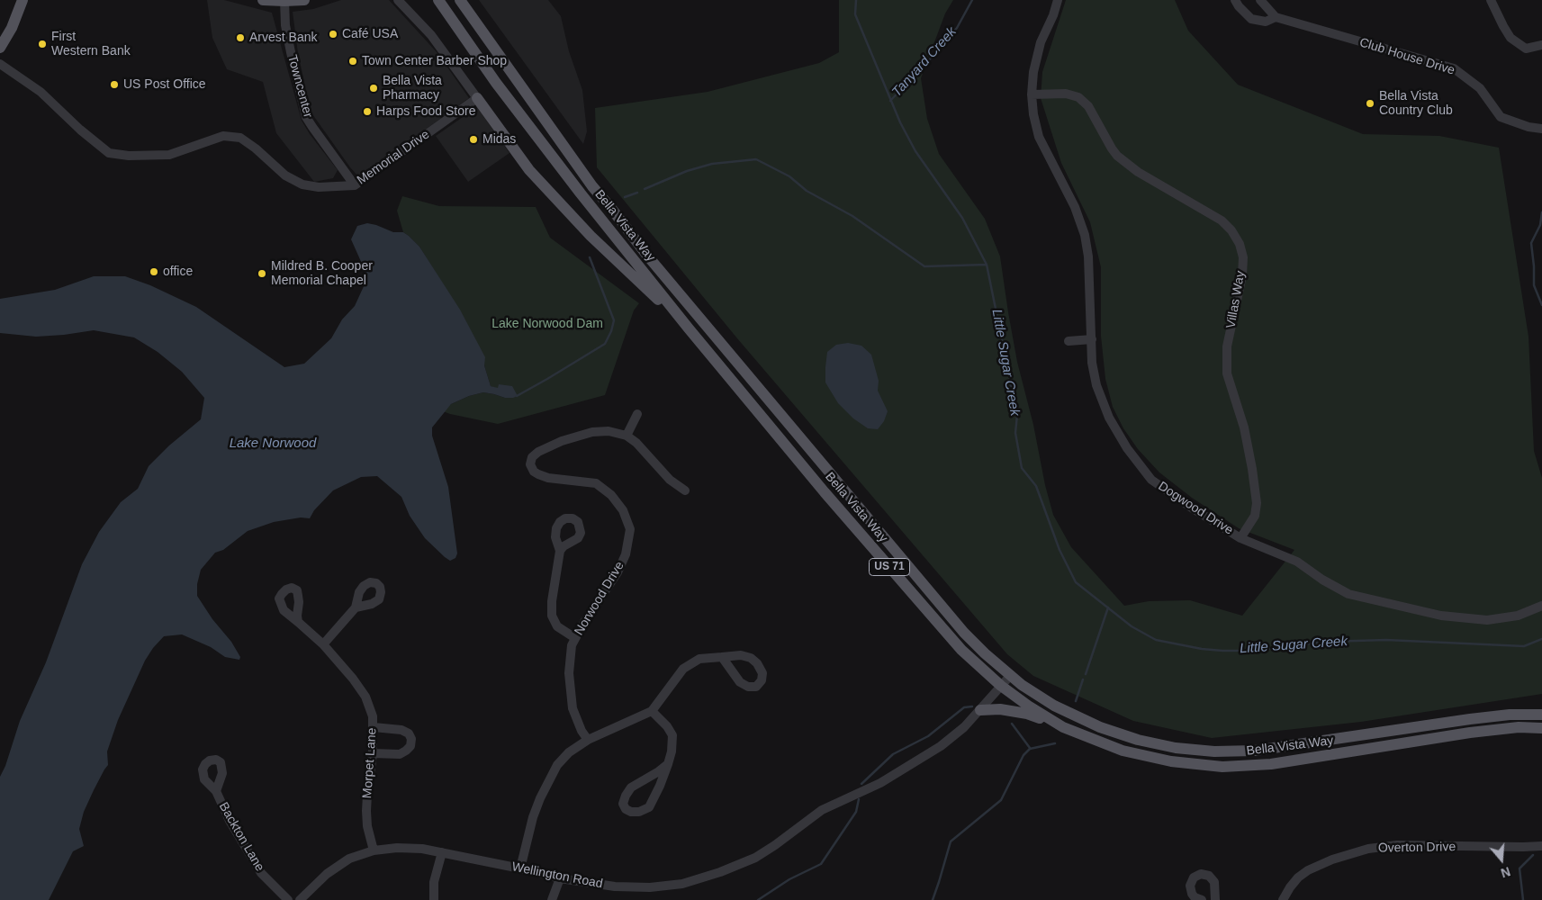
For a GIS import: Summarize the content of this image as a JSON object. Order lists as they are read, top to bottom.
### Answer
{
  "streets": {
    "main road": ["Bella Vista Way", "US 71"],
    "street": [
      "Club House Drive",
      "Towncenter",
      "Memorial Drive",
      "Villas Way",
      "Dogwood Drive",
      "Norwood Drive",
      "Morpet Lane",
      "Backton Lane",
      "Overton Drive",
      "Wellington Road"
    ]
  },
  "crossings": [
    ["Towncenter", "Memorial Drive"],
    ["Bella Vista Way", "Wellington Road"],
    ["Villas Way", "Dogwood Drive"],
    ["Morpet Lane", "Wellington Road"]
  ],
  "water": ["Tanyard Creek", "Little Sugar Creek", "Lake Norwood"],
  "parks": ["Lake Norwood Dam"],
  "places": [
    "Café USA",
    "Arvest Bank",
    "First Western Bank",
    "Town Center Barber Shop",
    "US Post Office",
    "Bella Vista Pharmacy",
    "Bella Vista Country Club",
    "Harps Food Store",
    "Midas",
    "office",
    "Mildred B. Cooper Memorial Chapel"
  ],
  "north": "bottom"
}
